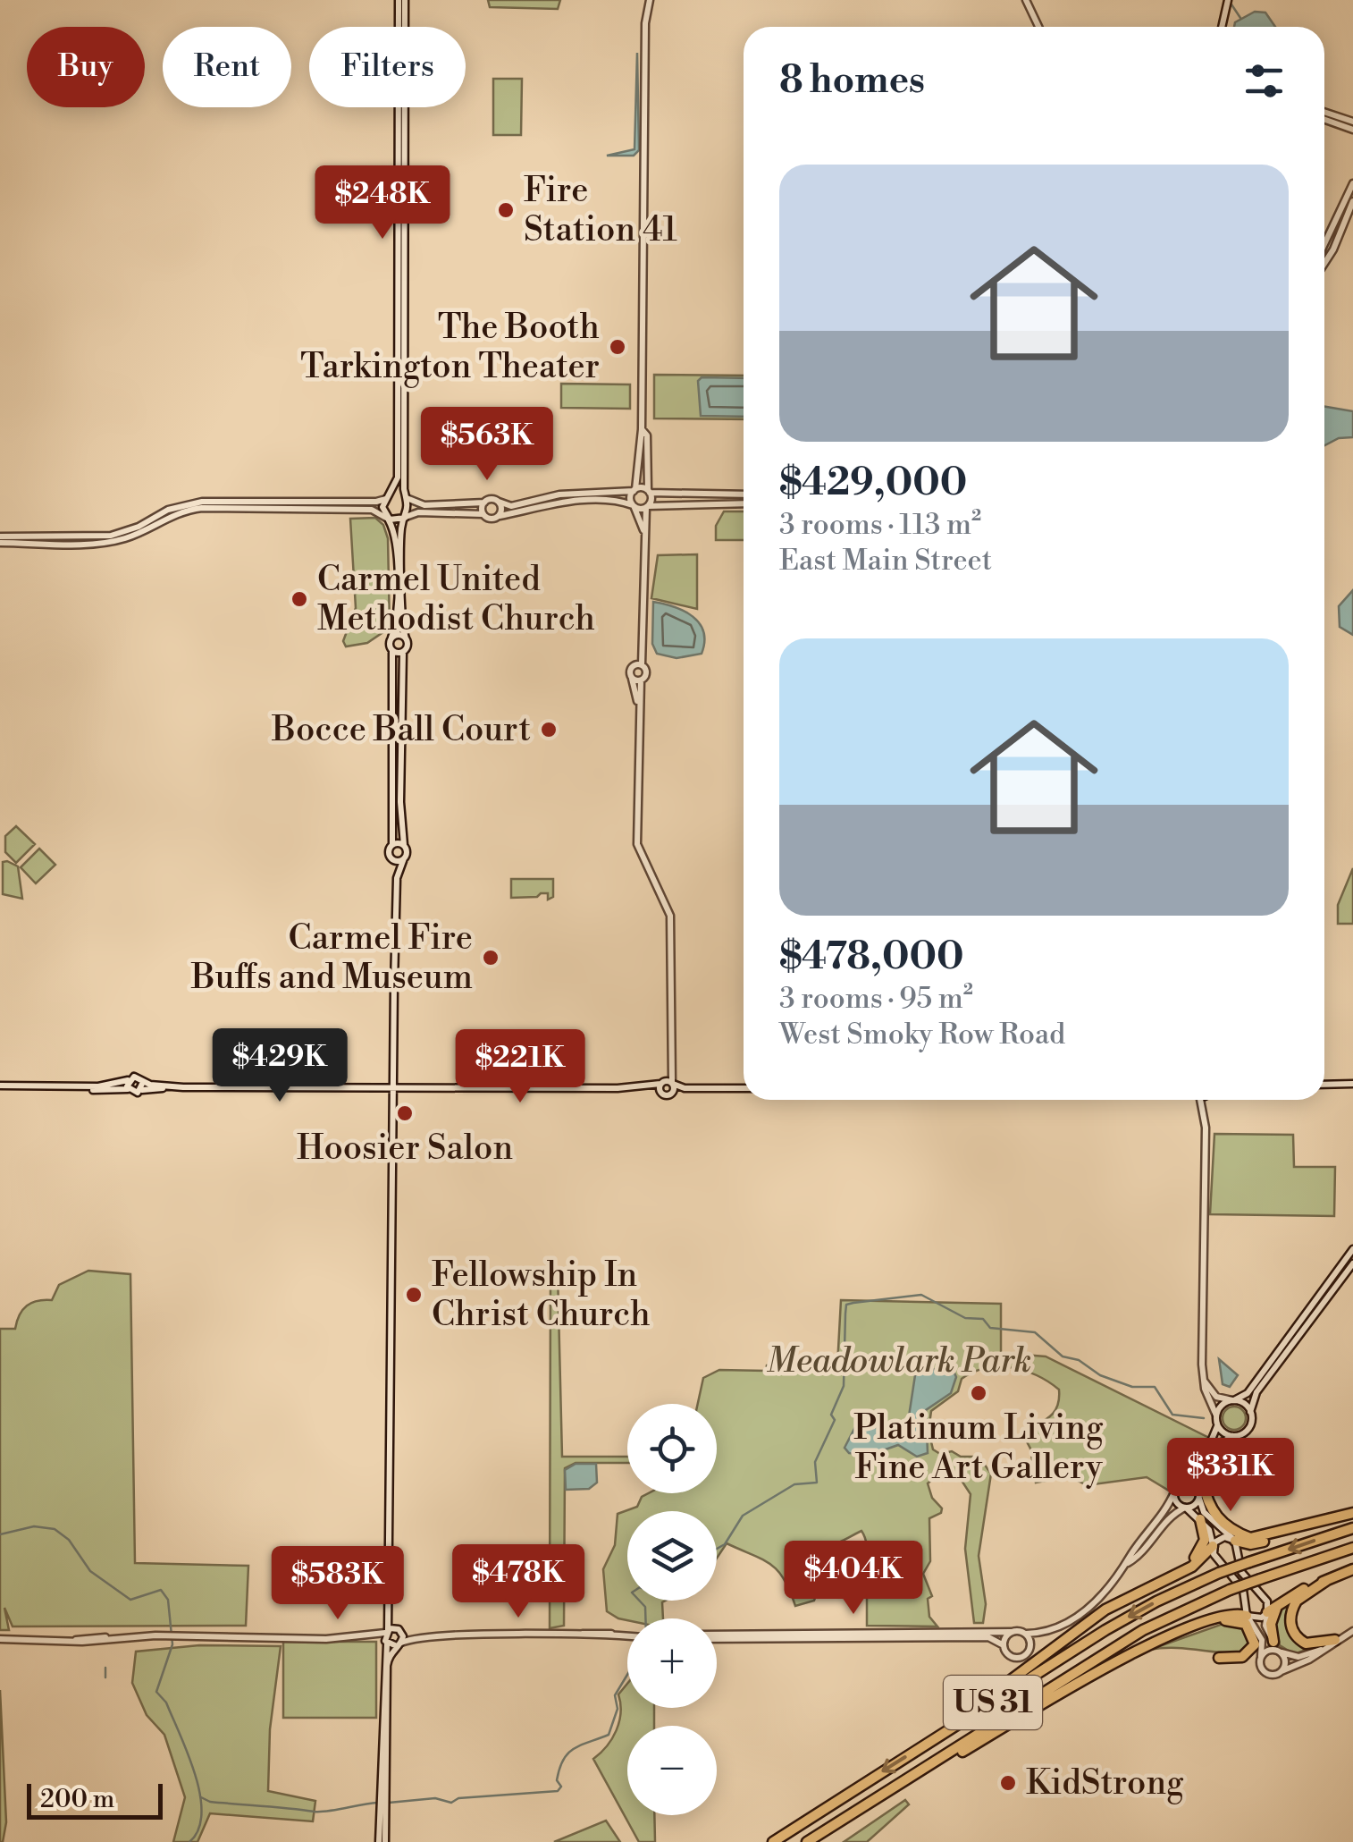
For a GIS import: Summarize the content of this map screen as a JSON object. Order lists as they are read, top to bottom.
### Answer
{
  "streets": {
    "highway": ["US 31"]
  },
  "parks": ["Meadowlark Park"],
  "places": [
    "Fire Station 41",
    "The Booth Tarkington Theater",
    "Carmel United Methodist Church",
    "Bocce Ball Court",
    "Carmel Fire Buffs and Museum",
    "Hoosier Salon",
    "Fellowship In Christ Church",
    "Platinum Living Fine Art Gallery",
    "KidStrong"
  ],
  "scale_bar": "200 m",
  "page": {
    "chip": ["Buy", "Rent", "Filters"],
    "heading": "8 homes",
    "list": [
      {
        "name": "$429,000",
        "note": "3 rooms · 113 m² · East Main Street"
      },
      {
        "name": "$478,000",
        "note": "3 rooms · 95 m² · West Smoky Row Road"
      }
    ],
    "price": [
      "$248K",
      "$563K",
      "$429K",
      "$221K",
      "$331K",
      "$404K",
      "$478K",
      "$583K"
    ],
    "map_buttons": ["+", "−"],
    "scale": "200 m"
  }
}
